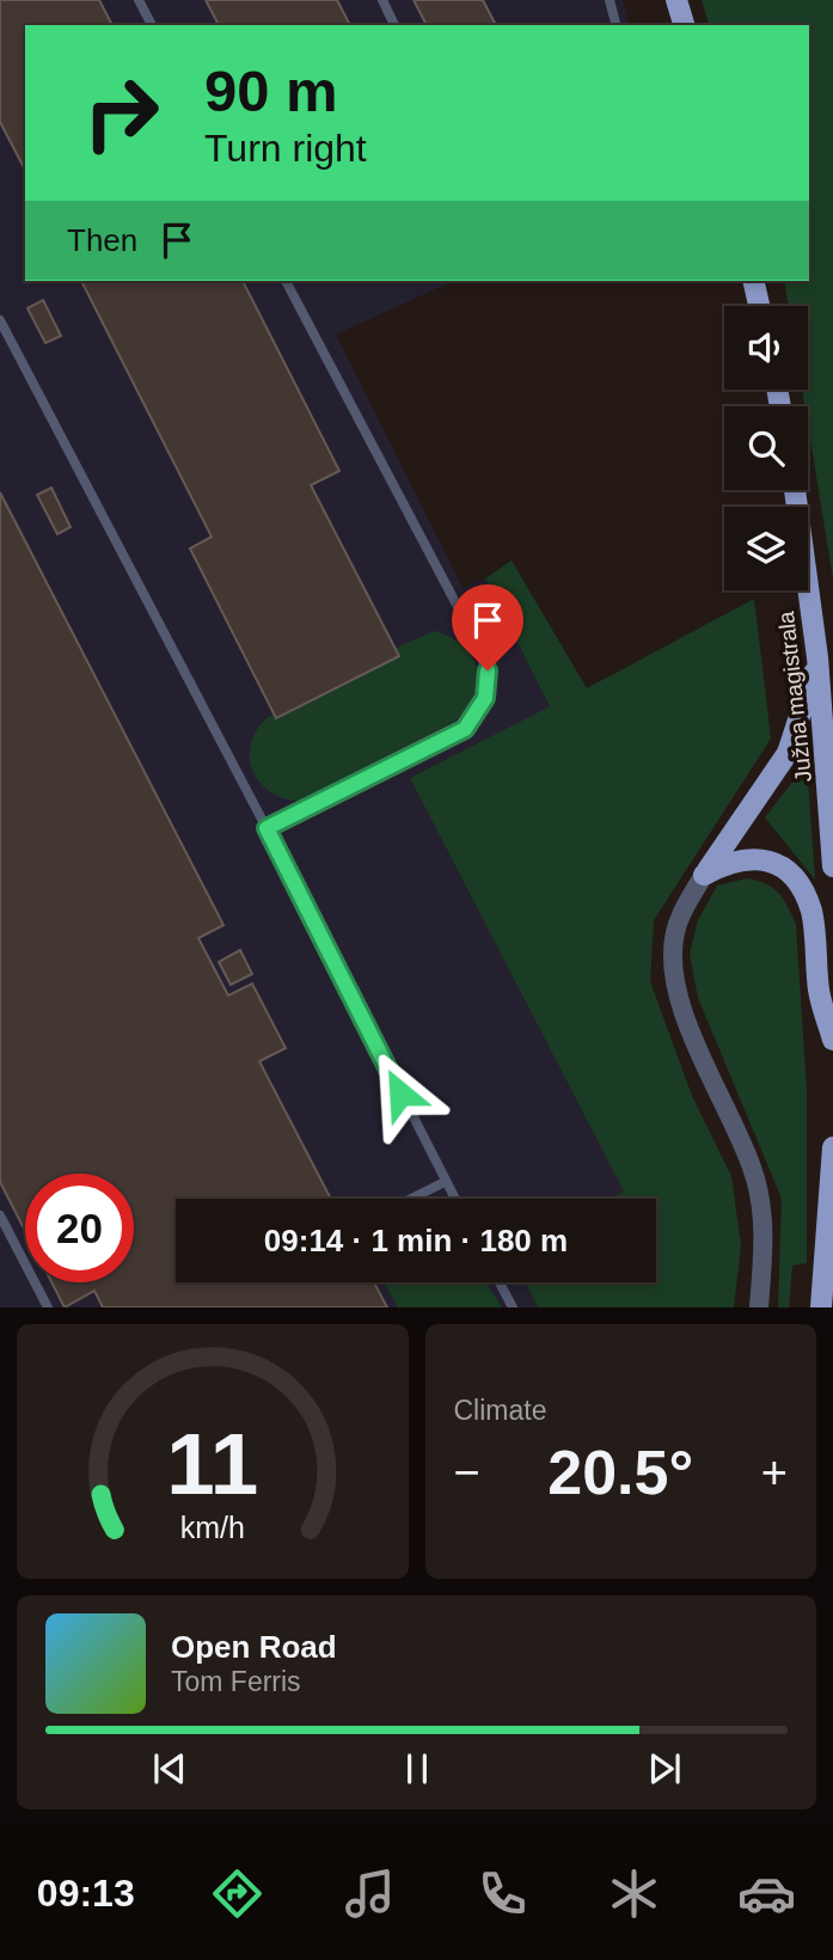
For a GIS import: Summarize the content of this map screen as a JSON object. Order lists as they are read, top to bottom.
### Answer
{
  "streets": {
    "main road": ["Južna magistrala"]
  },
  "page": {
    "turn": ["90 m", "Turn right"],
    "then": "Then",
    "limit": "20",
    "trip": "09:14 · 1 min · 180 m",
    "tile": "Climate",
    "heat": ["−", "20.5°", "+"],
    "song": ["Open Road", "Tom Ferris"],
    "tabs": "09:13",
    "gauge": ["11", "km/h"]
  }
}
